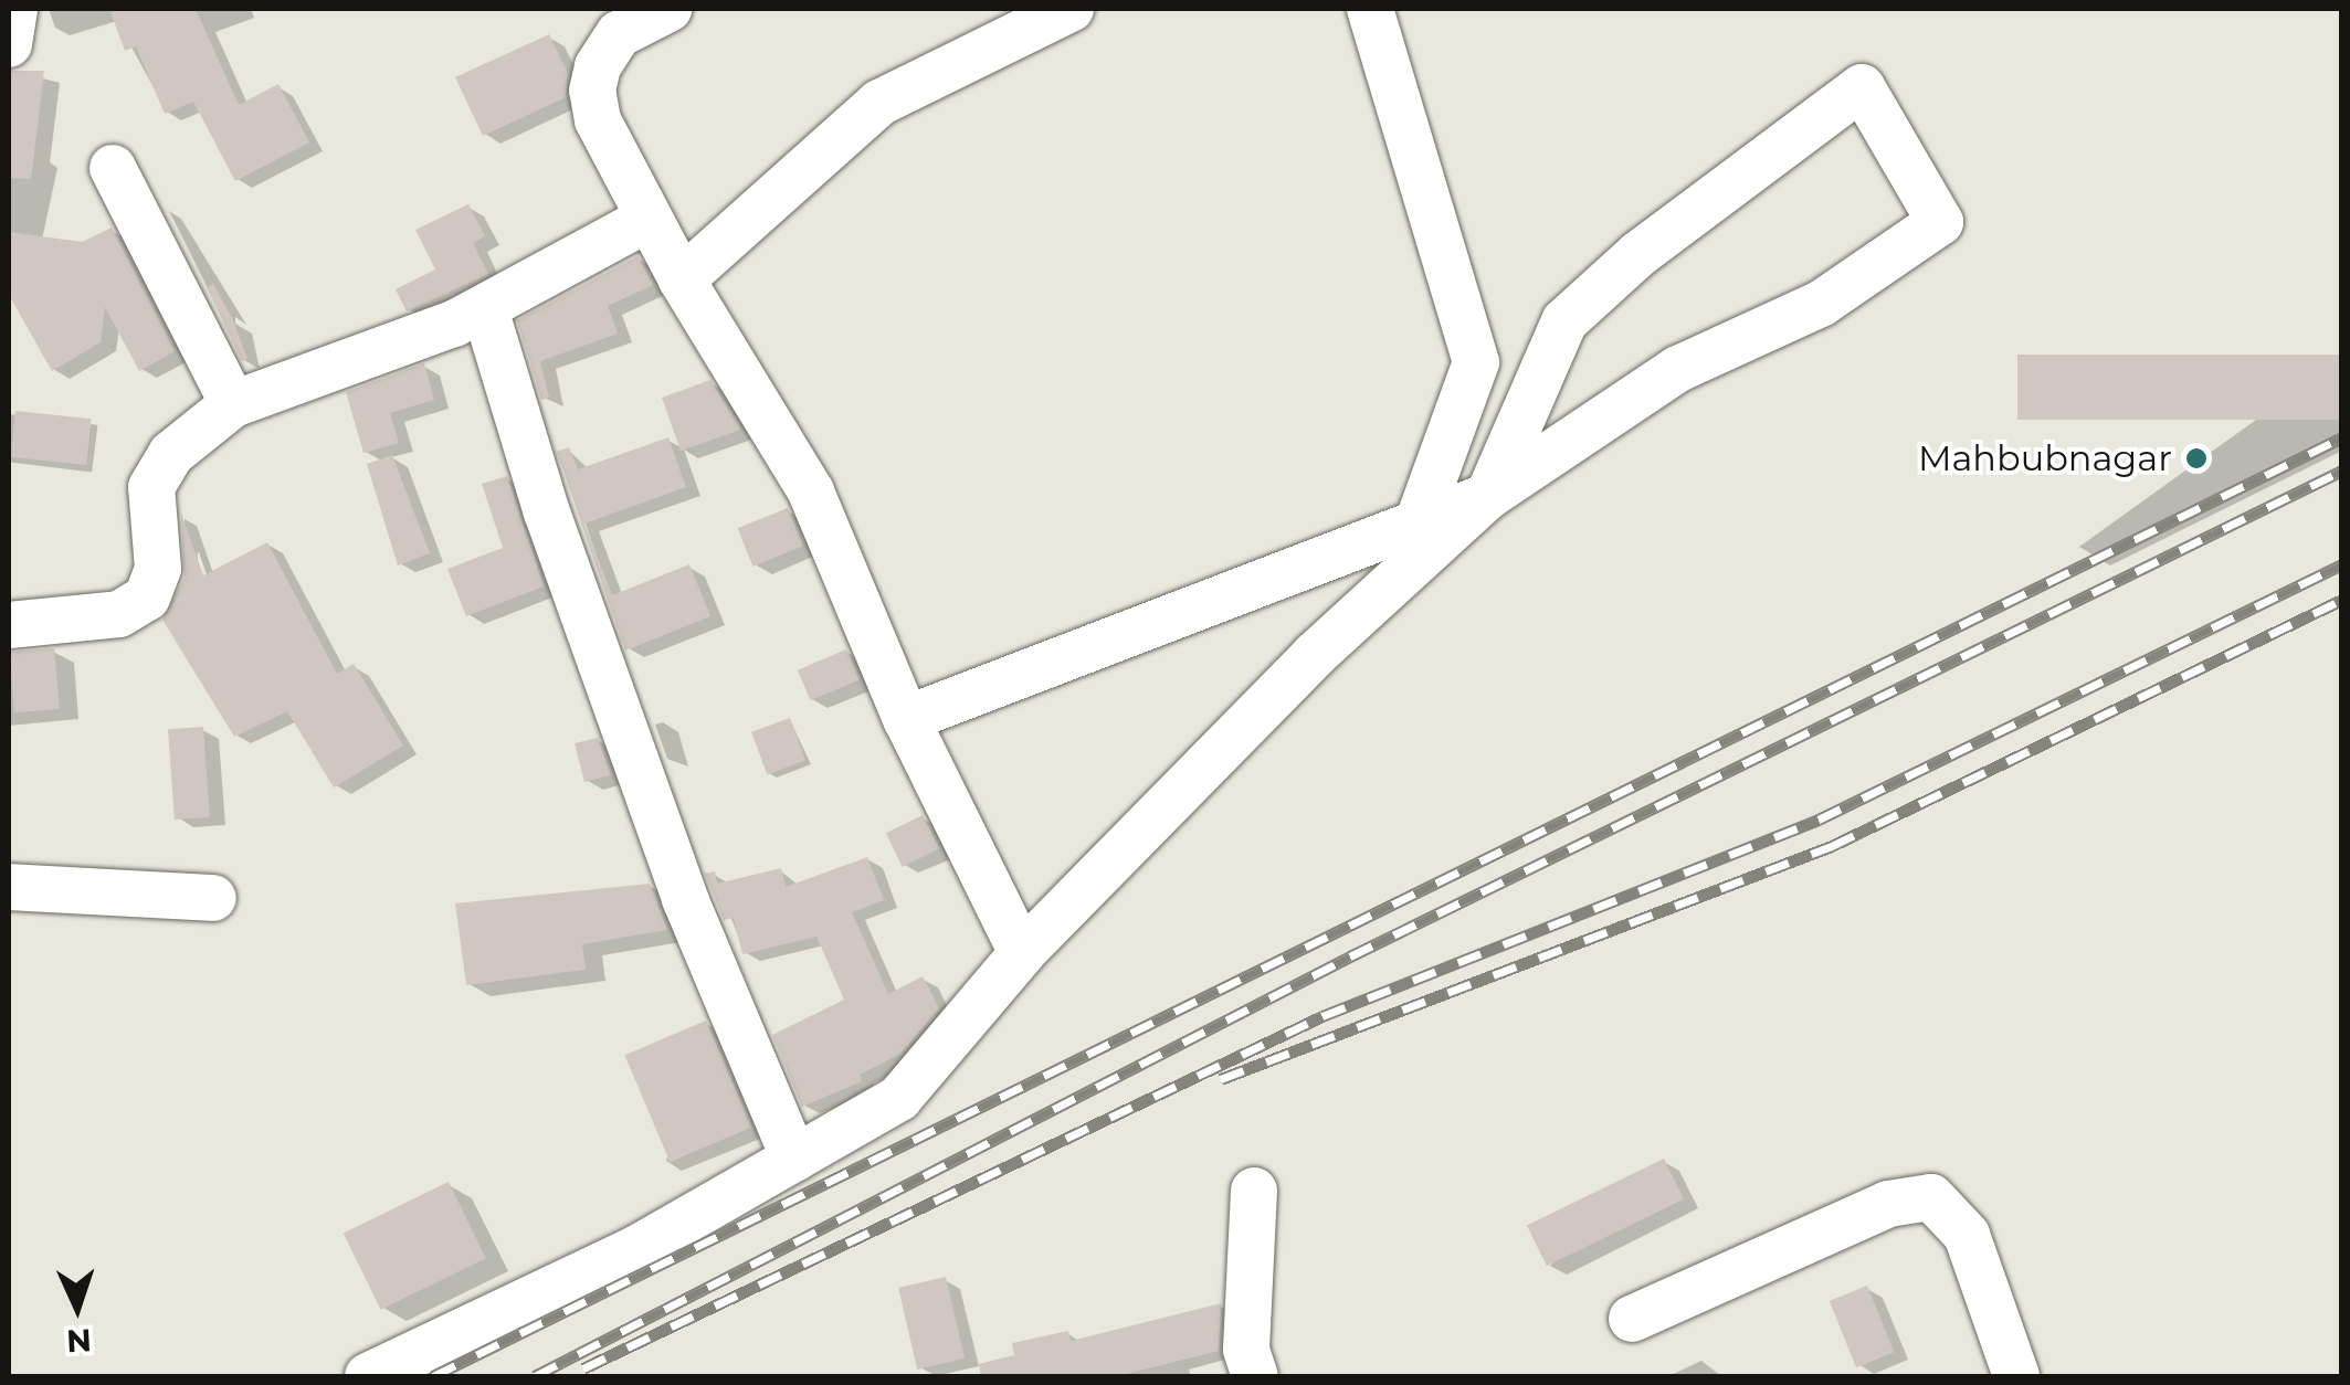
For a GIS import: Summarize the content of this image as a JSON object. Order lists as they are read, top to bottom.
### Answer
{
  "places": ["Mahbubnagar"],
  "north": "bottom"
}
